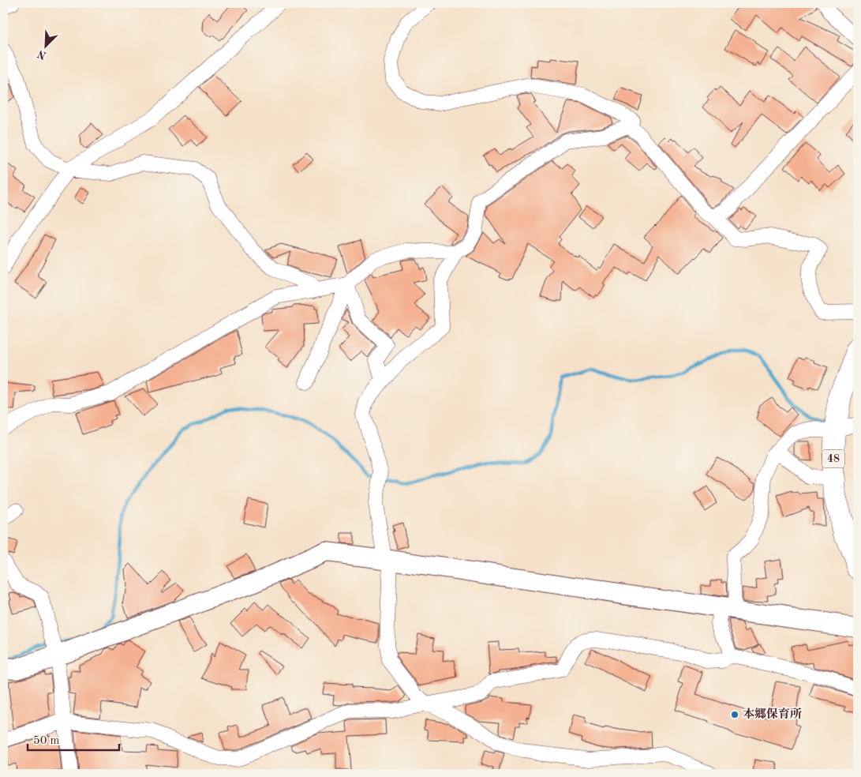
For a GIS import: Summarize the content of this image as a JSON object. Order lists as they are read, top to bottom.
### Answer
{
  "streets": {
    "main road": ["48"]
  },
  "places": ["本郷保育所"],
  "scale_bar": "50 m",
  "north": "bottom left"
}
